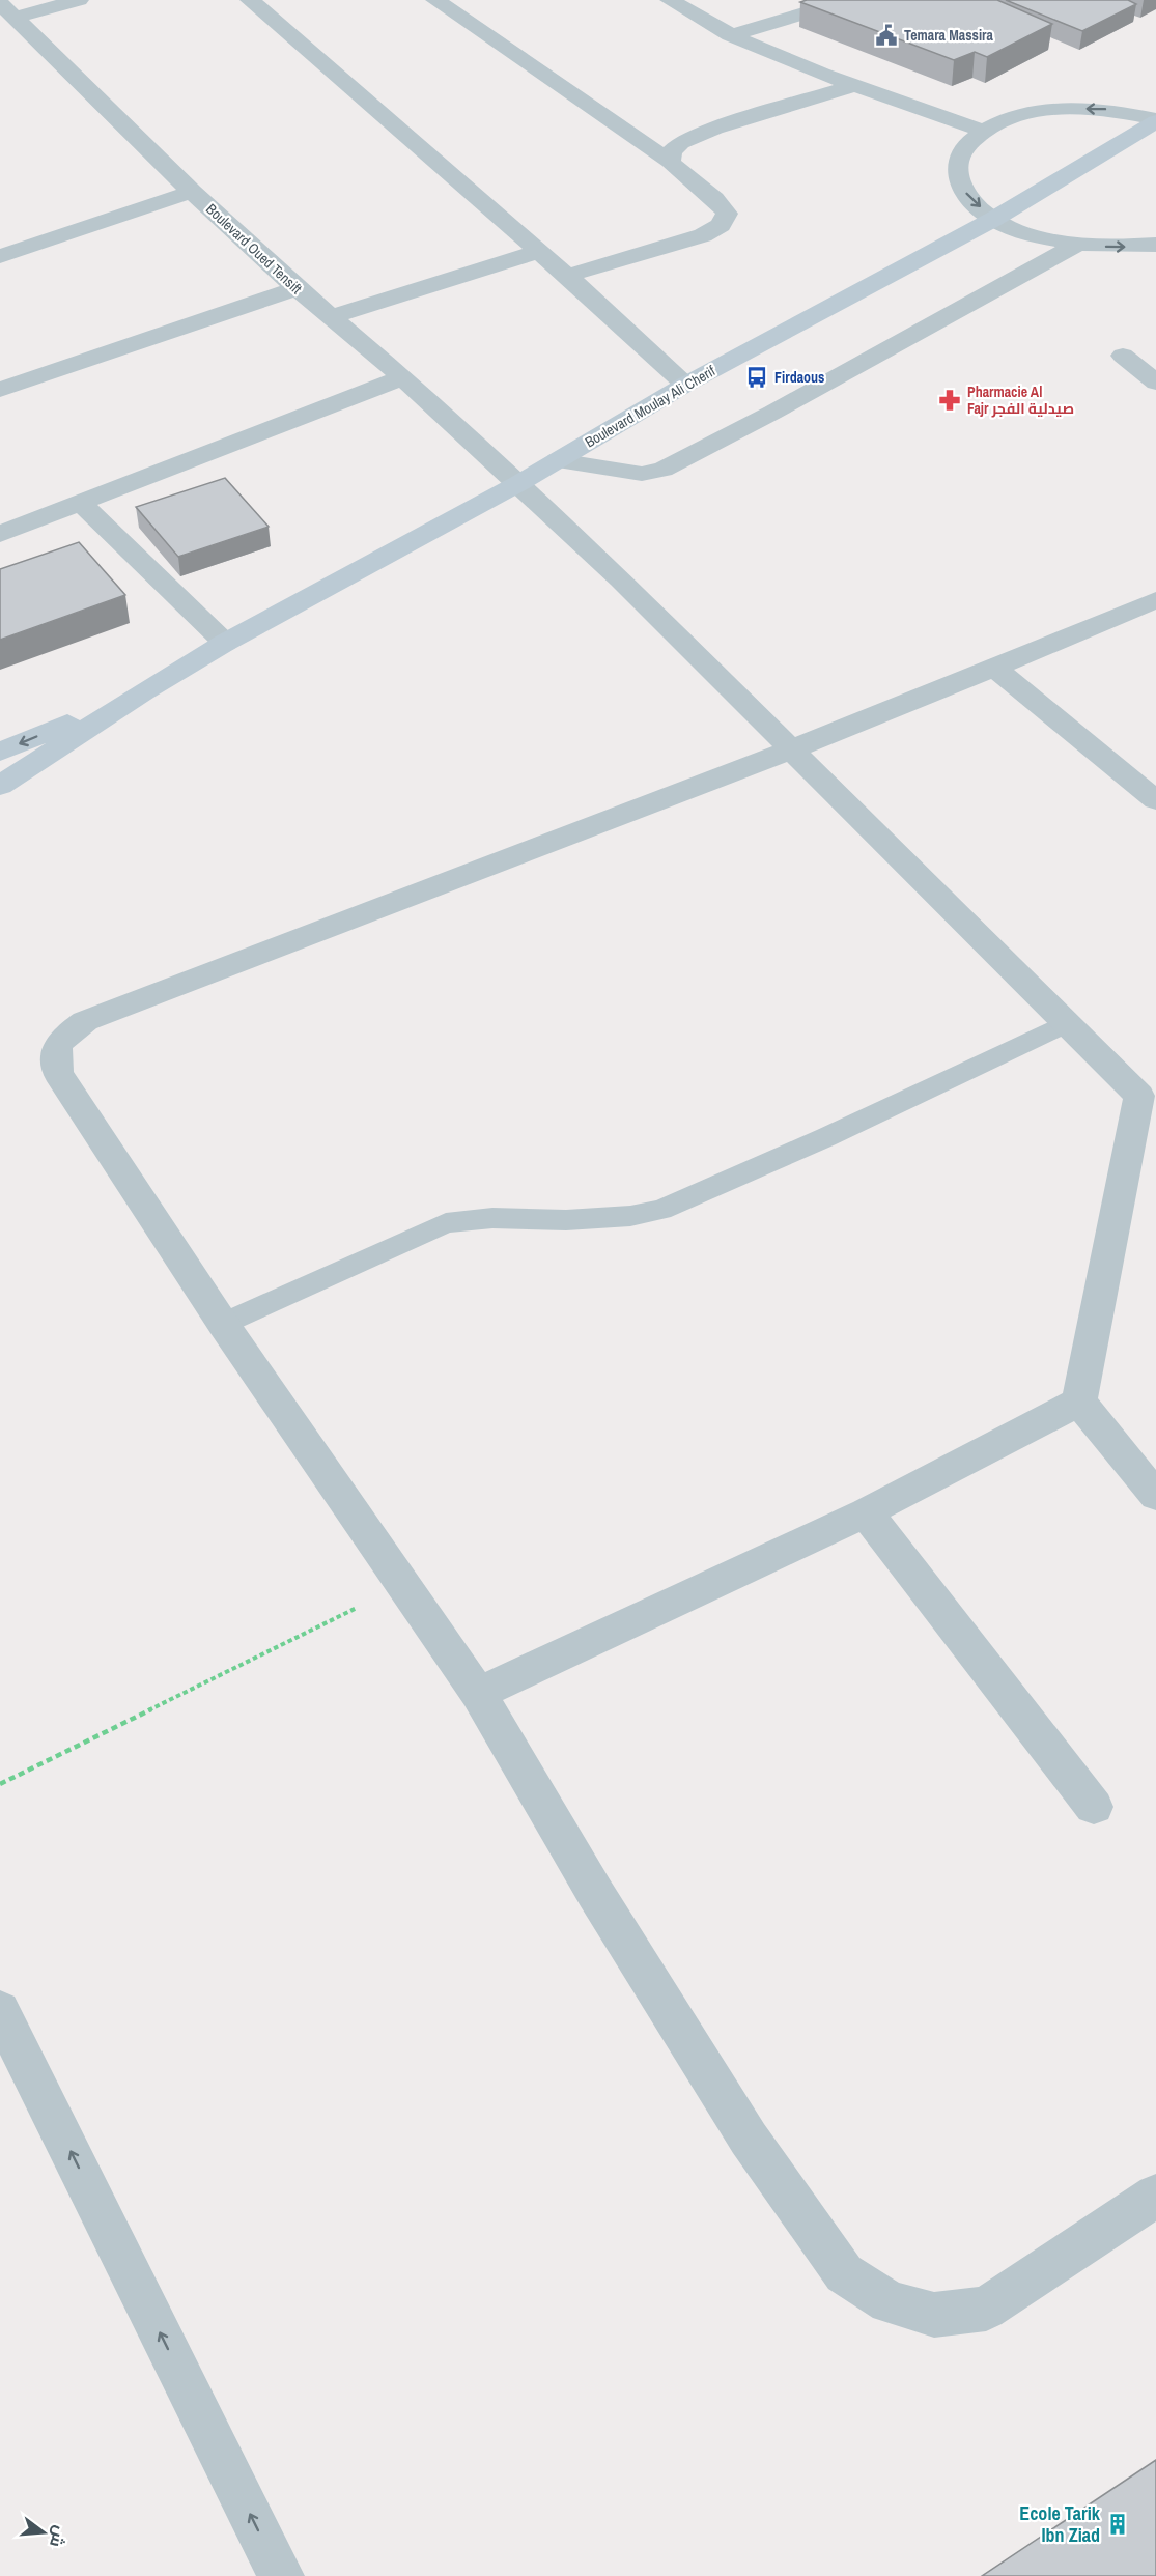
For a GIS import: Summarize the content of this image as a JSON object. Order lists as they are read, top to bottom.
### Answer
{
  "streets": {
    "main road": ["Boulevard Moulay Ali Cherif"],
    "street": ["Boulevard Oued Tensift"]
  },
  "crossings": [
    ["Boulevard Oued Tensift", "Boulevard Moulay Ali Cherif"]
  ],
  "places": {
    "public building": ["Temara Massira"],
    "bus stop": ["Firdaous"],
    "pharmacy": ["Pharmacie Al Fajr صيدلية الفجر"],
    "building": ["Ecole Tarik Ibn Ziad"]
  },
  "north": "right"
}
